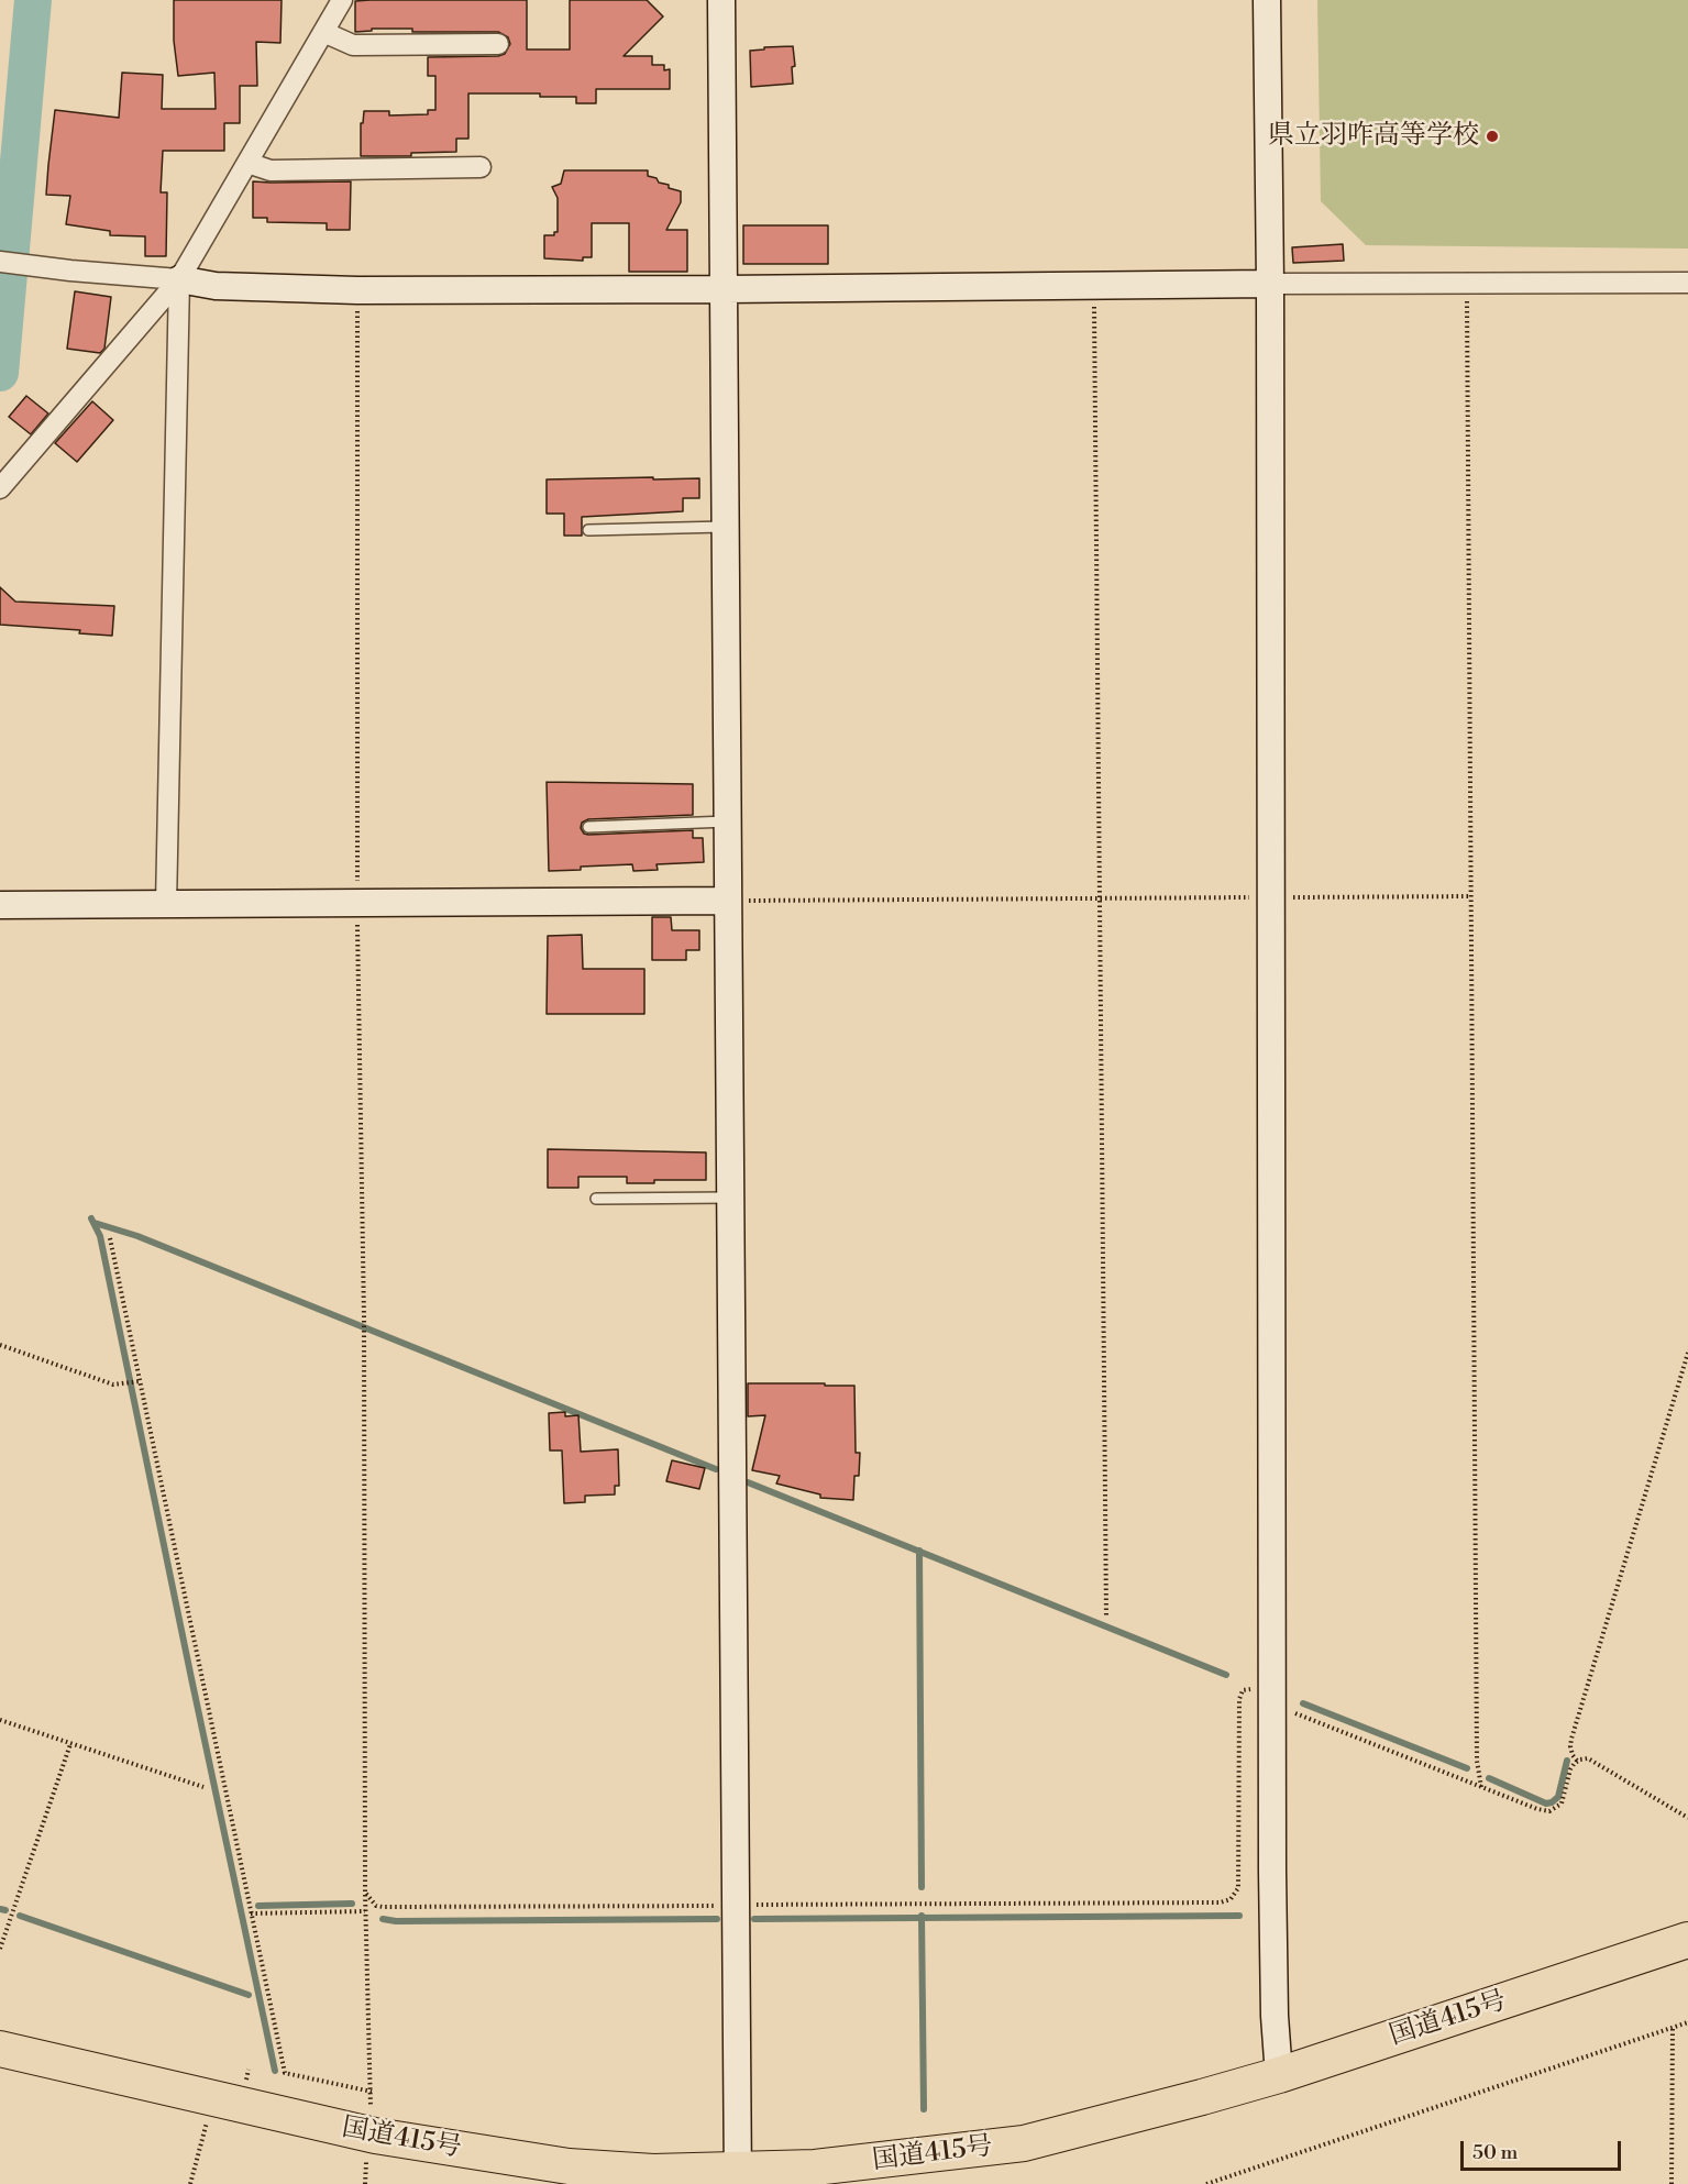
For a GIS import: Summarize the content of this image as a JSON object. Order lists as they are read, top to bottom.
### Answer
{
  "streets": {
    "highway": ["国道415号"]
  },
  "places": ["県立羽咋高等学校"],
  "scale_bar": "50 m"
}
